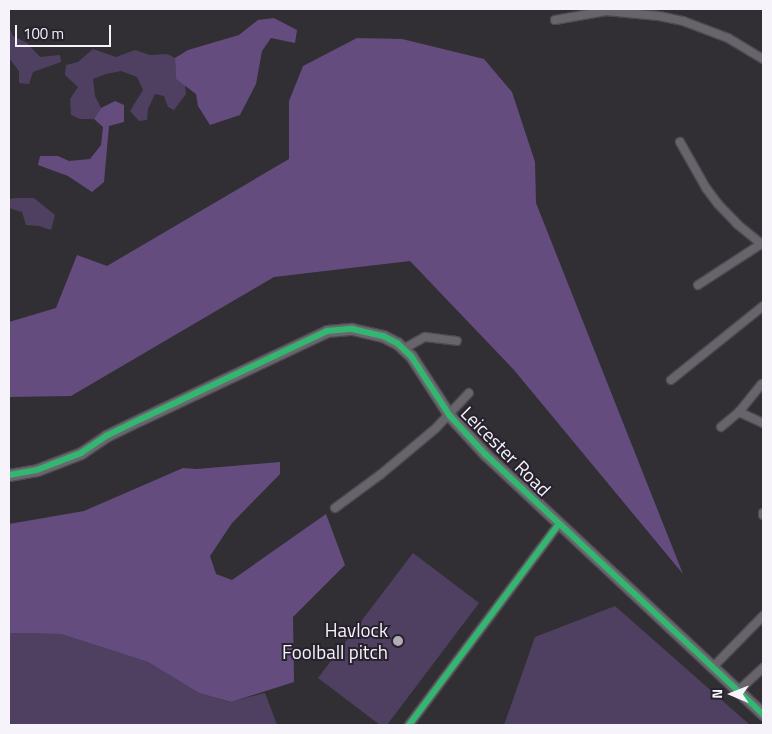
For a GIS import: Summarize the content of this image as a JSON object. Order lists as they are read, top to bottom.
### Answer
{
  "streets": {
    "street": ["Leicester Road"]
  },
  "places": ["Havlock Foolball pitch"],
  "scale_bar": "100 m",
  "north": "left"
}
